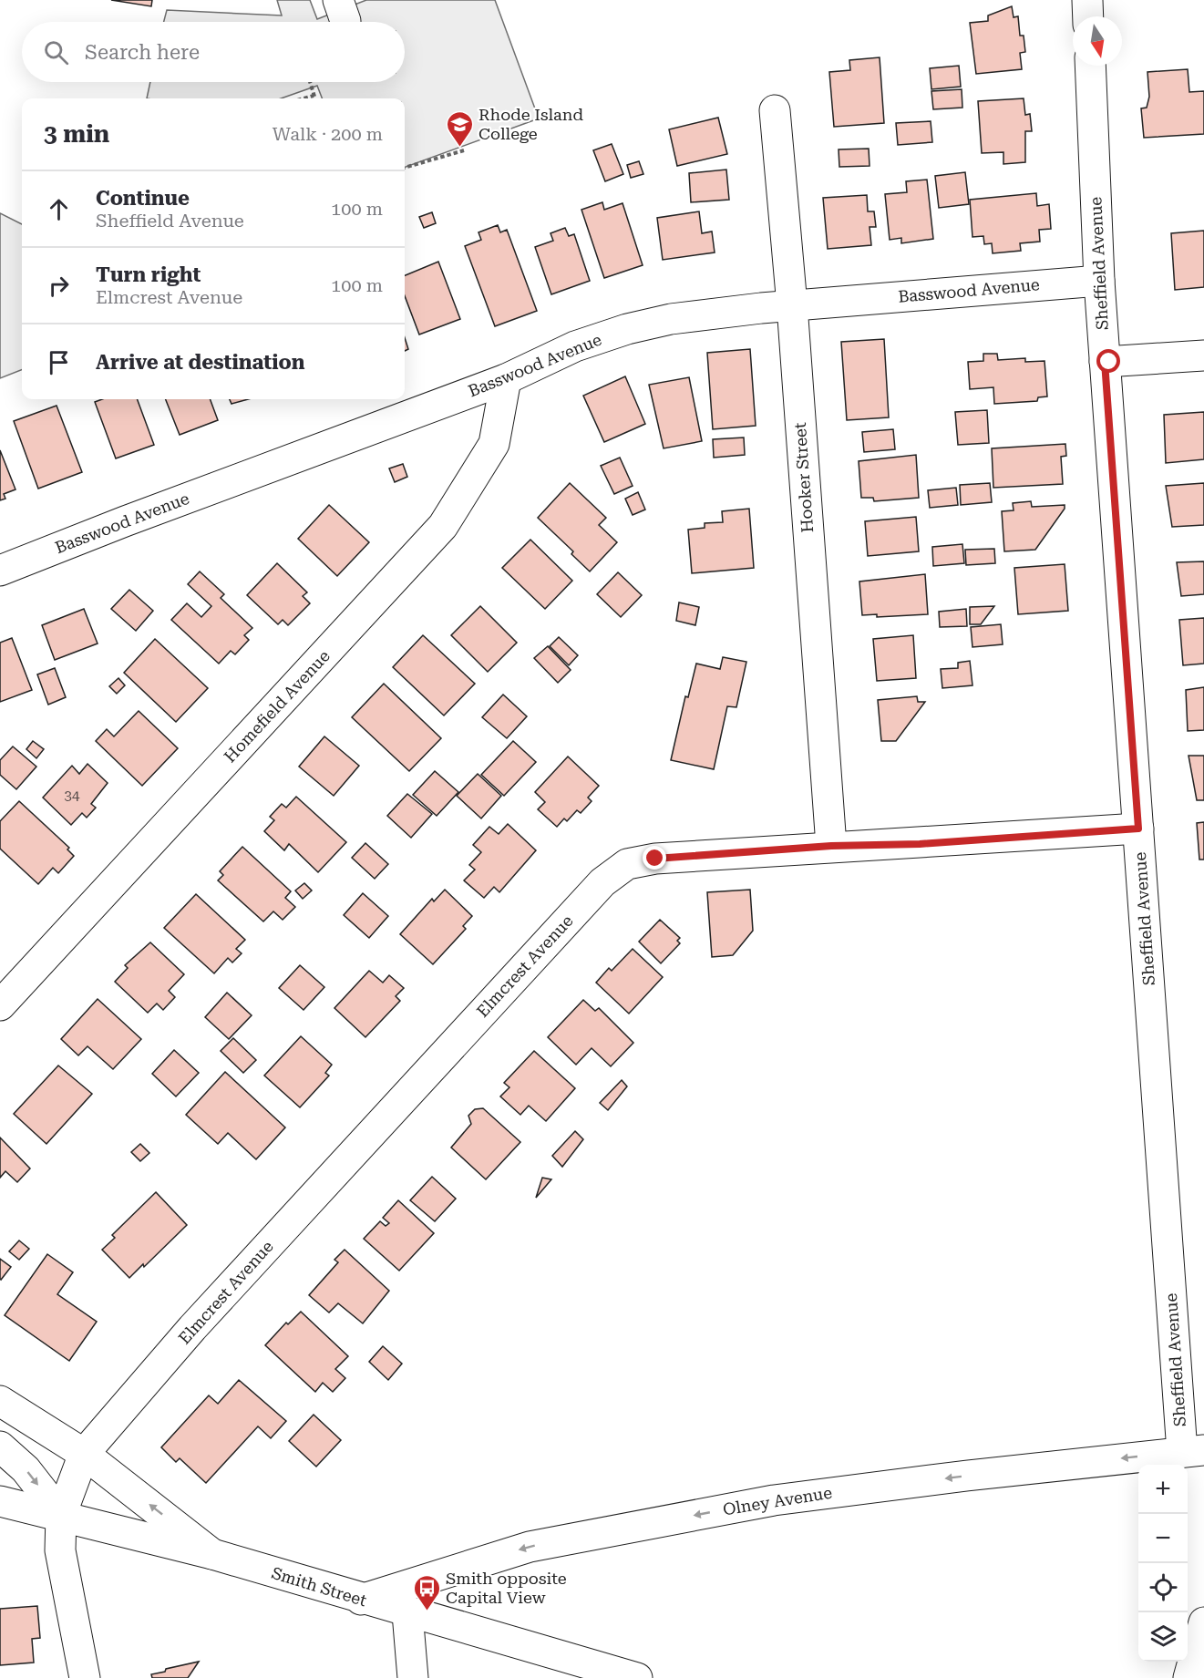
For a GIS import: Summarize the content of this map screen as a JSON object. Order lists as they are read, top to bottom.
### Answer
{
  "streets": {
    "street": [
      "Sheffield Avenue",
      "Basswood Avenue",
      "Hooker Street",
      "Homefield Avenue",
      "Elmcrest Avenue",
      "Olney Avenue",
      "Smith Street"
    ]
  },
  "crossings": [
    ["Sheffield Avenue", "Basswood Avenue"],
    ["Sheffield Avenue", "Elmcrest Avenue"],
    ["Sheffield Avenue", "Olney Avenue"],
    ["Basswood Avenue", "Hooker Street"],
    ["Basswood Avenue", "Homefield Avenue"],
    ["Hooker Street", "Elmcrest Avenue"],
    ["Olney Avenue", "Smith Street"]
  ],
  "one_way": ["Olney Avenue"],
  "places": {
    "school or university": ["Rhode Island College"],
    "bus stop": ["Smith opposite Capital View"]
  },
  "house_numbers": ["34"],
  "north": "bottom",
  "page": {
    "search": "Search here",
    "heading": ["3 min", "Walk · 200 m"],
    "list": [
      ["Continue", "Sheffield Avenue", "100 m"],
      ["Turn right", "Elmcrest Avenue", "100 m"],
      "Arrive at destination"
    ],
    "map_buttons": ["+", "−"]
  }
}
